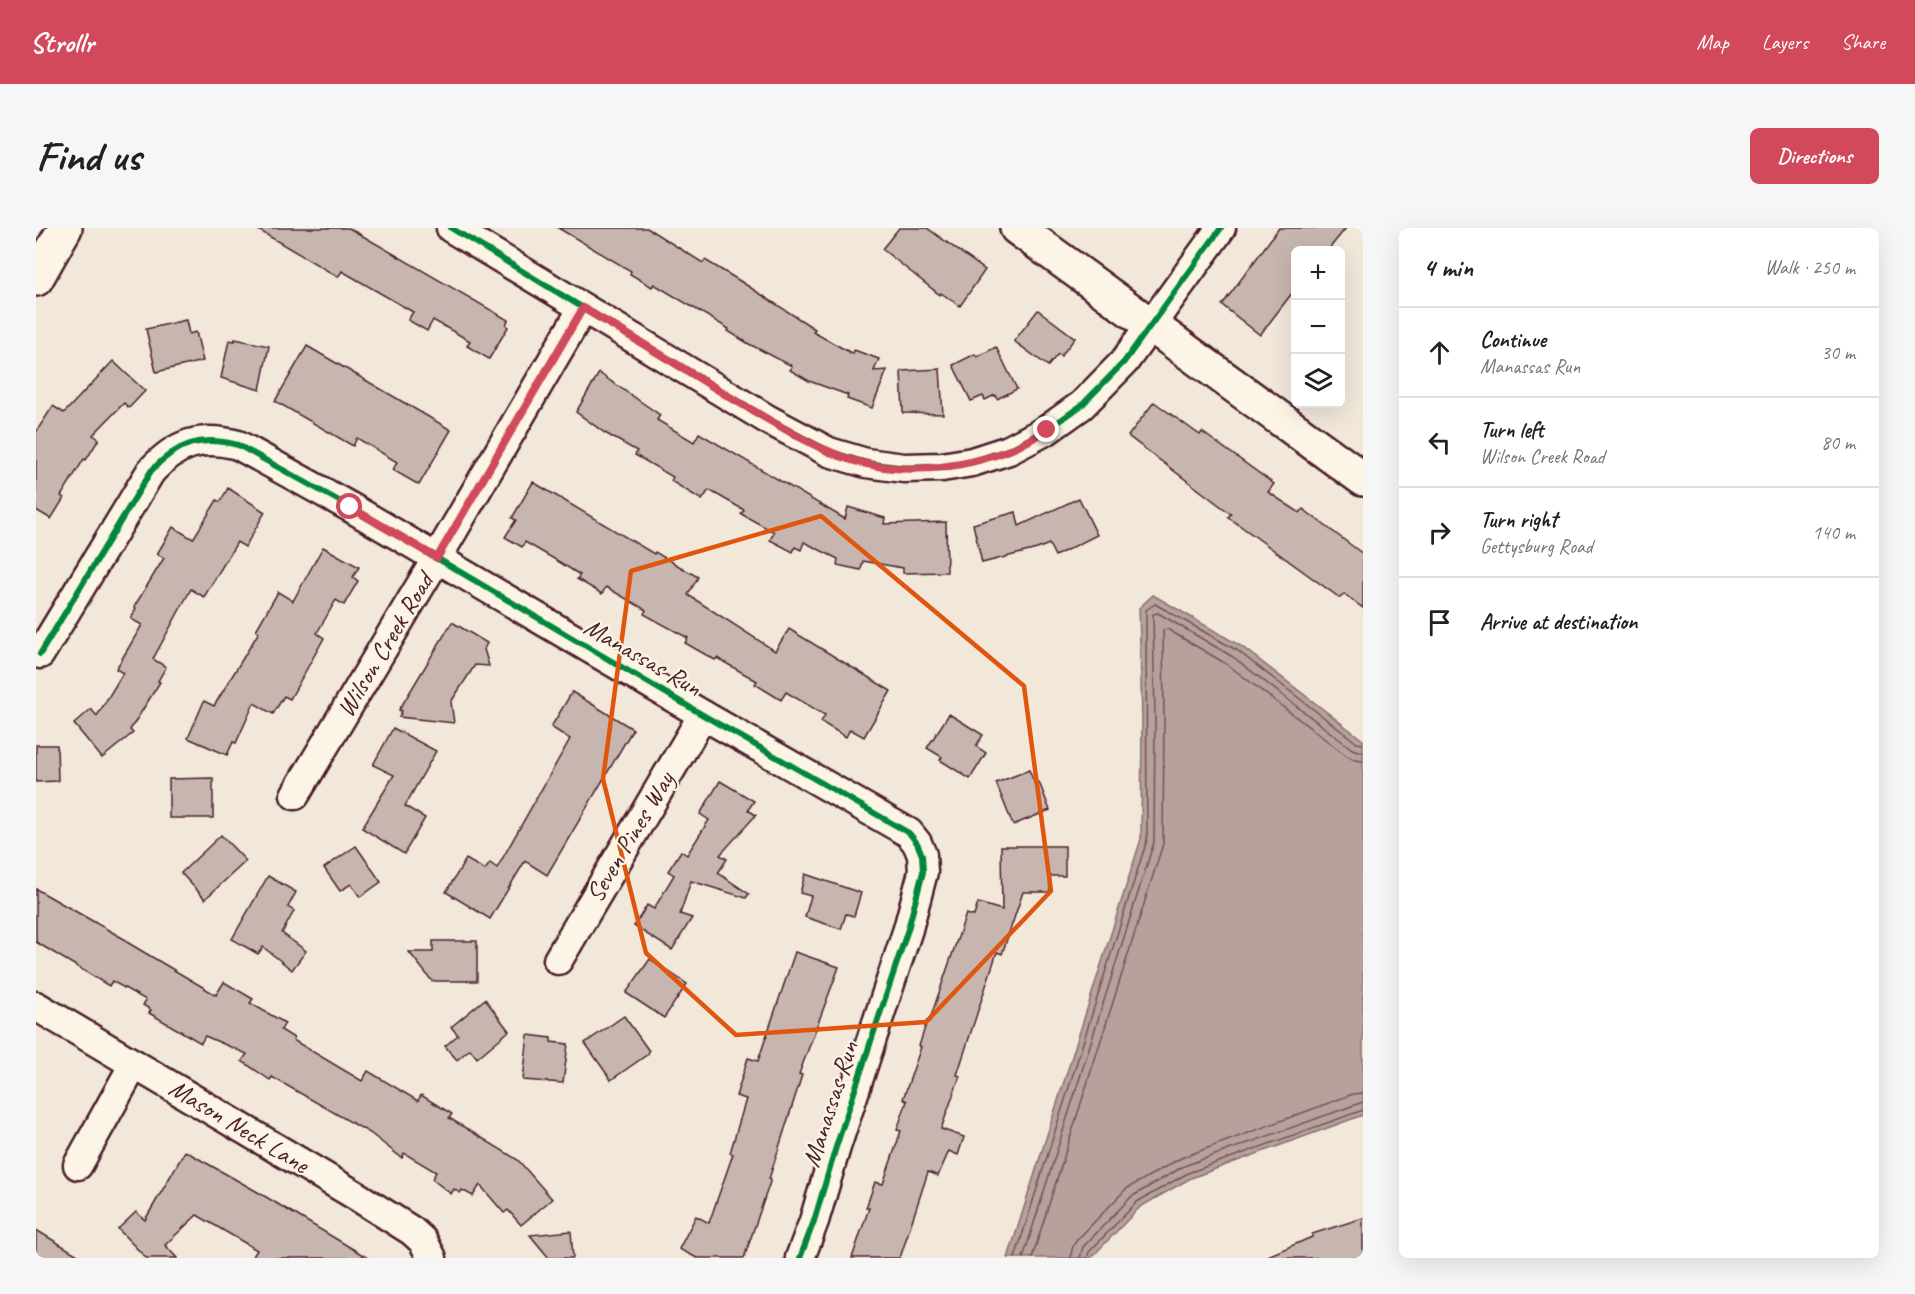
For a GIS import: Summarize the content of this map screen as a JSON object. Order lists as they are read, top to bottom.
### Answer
{
  "streets": {
    "street": [
      "Wilson Creek Road",
      "Manassas Run",
      "Seven Pines Way",
      "Mason Neck Lane"
    ]
  },
  "crossings": [
    ["Wilson Creek Road", "Manassas Run"],
    ["Manassas Run", "Seven Pines Way"]
  ],
  "page": {
    "header": "Strollr",
    "nav": ["Map", "Layers", "Share"],
    "buttons": "Directions",
    "title": "Find us",
    "heading": ["4 min", "Walk · 250 m"],
    "map_buttons": ["+", "−"],
    "list": [
      ["Continue", "Manassas Run", "30 m"],
      ["Turn left", "Wilson Creek Road", "80 m"],
      ["Turn right", "Gettysburg Road", "140 m"],
      "Arrive at destination"
    ]
  }
}
